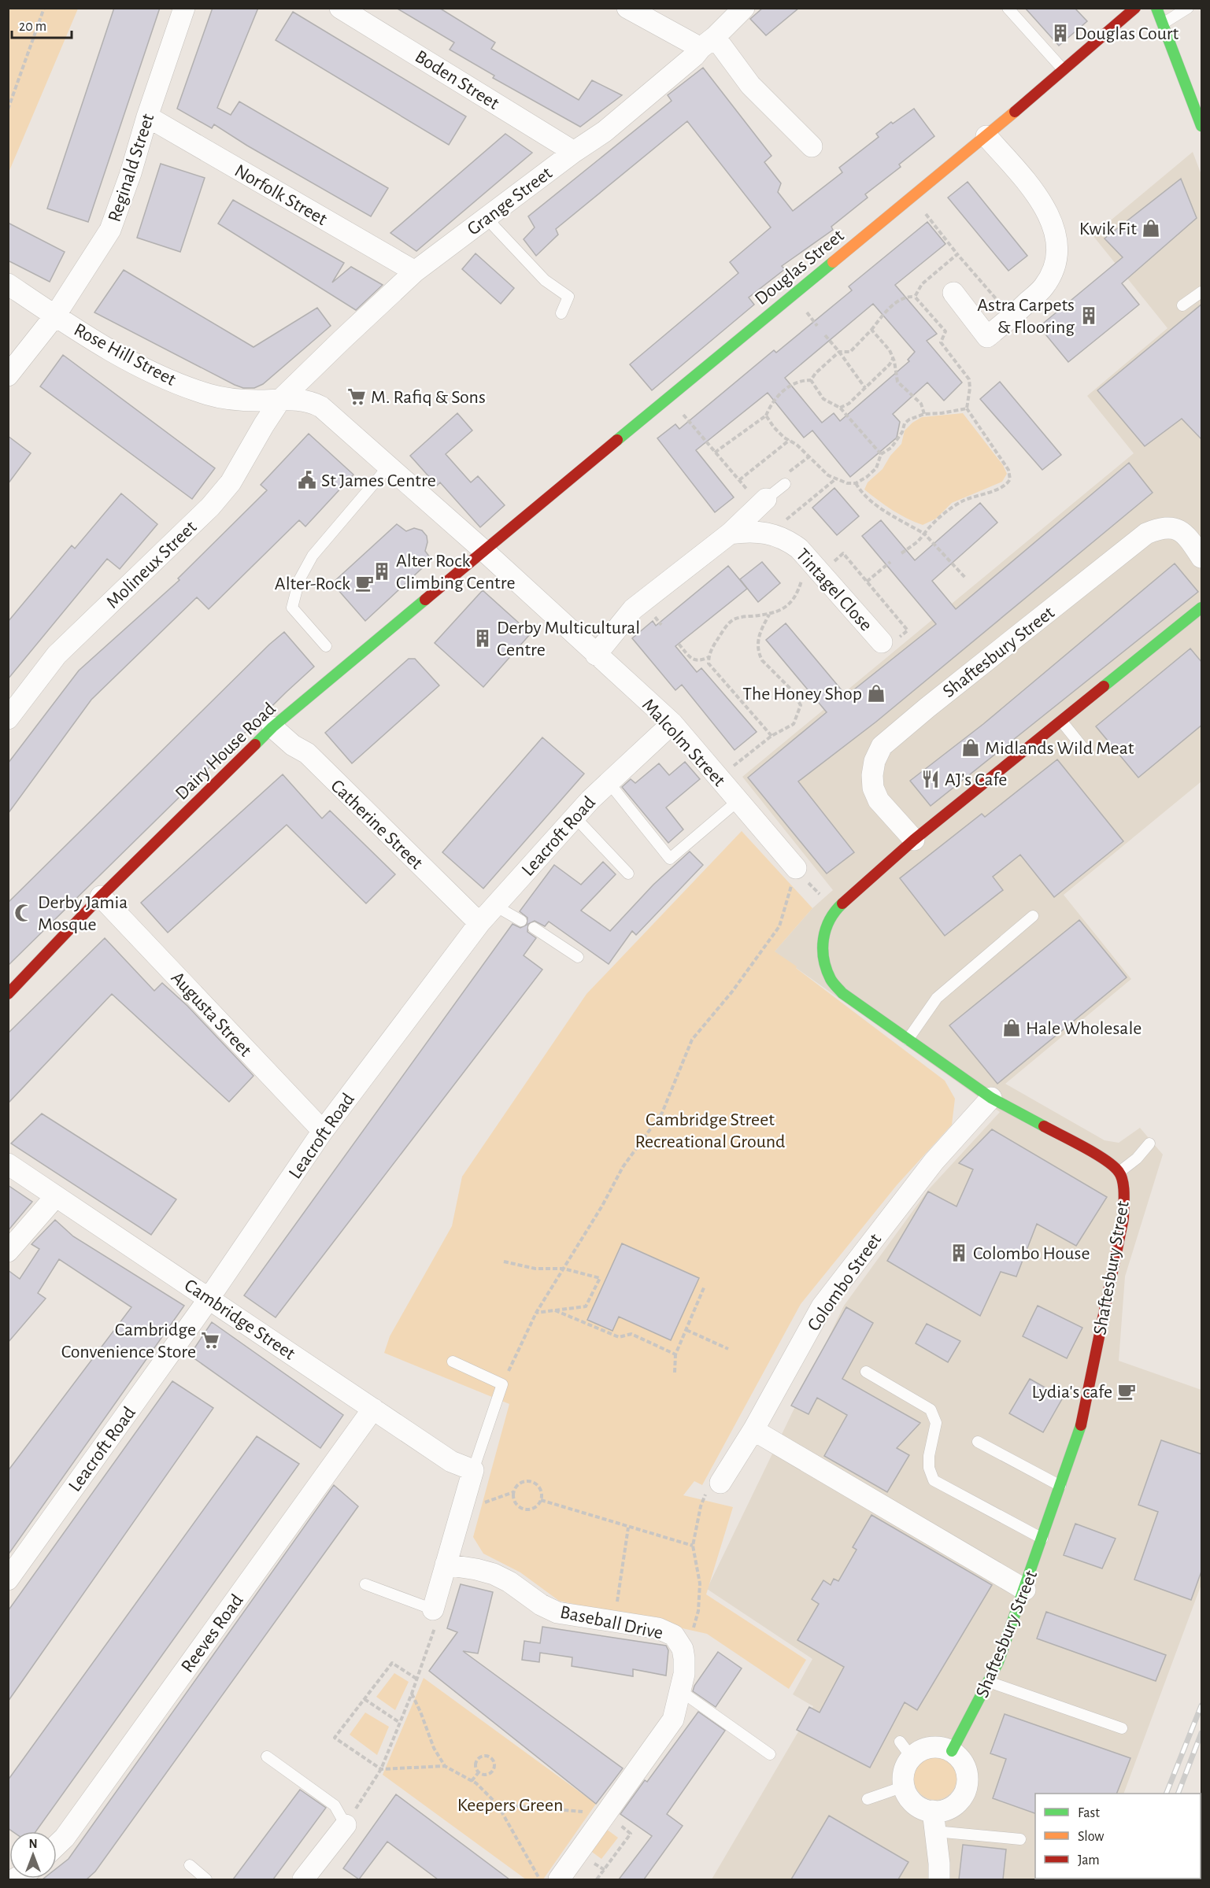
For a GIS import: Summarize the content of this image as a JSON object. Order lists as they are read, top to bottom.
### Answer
{
  "streets": {
    "street": [
      "Boden Street",
      "Reginald Street",
      "Norfolk Street",
      "Grange Street",
      "Douglas Street",
      "Rose Hill Street",
      "Molineux Street",
      "Tintagel Close",
      "Shaftesbury Street",
      "Malcolm Street",
      "Dairy House Road",
      "Catherine Street",
      "Leacroft Road",
      "Augusta Street",
      "Colombo Street",
      "Cambridge Street",
      "Baseball Drive",
      "Reeves Road"
    ]
  },
  "crossings": [
    ["Boden Street", "Grange Street"],
    ["Reginald Street", "Norfolk Street"],
    ["Reginald Street", "Rose Hill Street"],
    ["Norfolk Street", "Grange Street"],
    ["Grange Street", "Rose Hill Street"],
    ["Grange Street", "Molineux Street"],
    ["Douglas Street", "Malcolm Street"],
    ["Douglas Street", "Dairy House Road"],
    ["Rose Hill Street", "Molineux Street"],
    ["Rose Hill Street", "Malcolm Street"],
    ["Malcolm Street", "Dairy House Road"],
    ["Malcolm Street", "Leacroft Road"],
    ["Dairy House Road", "Catherine Street"],
    ["Dairy House Road", "Augusta Street"],
    ["Catherine Street", "Leacroft Road"],
    ["Leacroft Road", "Augusta Street"],
    ["Leacroft Road", "Cambridge Street"],
    ["Cambridge Street", "Reeves Road"]
  ],
  "parks": ["Cambridge Street Recreational Ground", "Keepers Green"],
  "places": {
    "building": [
      "Douglas Court",
      "Astra Carpets & Flooring",
      "Alter Rock Climbing Centre",
      "Derby Multicultural Centre",
      "Colombo House"
    ],
    "shop": [
      "Kwik Fit",
      "The Honey Shop",
      "Midlands Wild Meat",
      "Hale Wholesale"
    ],
    "supermarket": ["M. Rafiq & Sons", "Cambridge Convenience Store"],
    "public building": ["St James Centre"],
    "cafe": ["Alter-Rock", "Lydia's cafe"],
    "restaurant": ["AJ's Cafe"],
    "mosque": ["Derby Jamia Mosque"]
  },
  "legend": ["Fast", "Slow", "Jam"],
  "scale_bar": "20 m",
  "north": "top"
}
